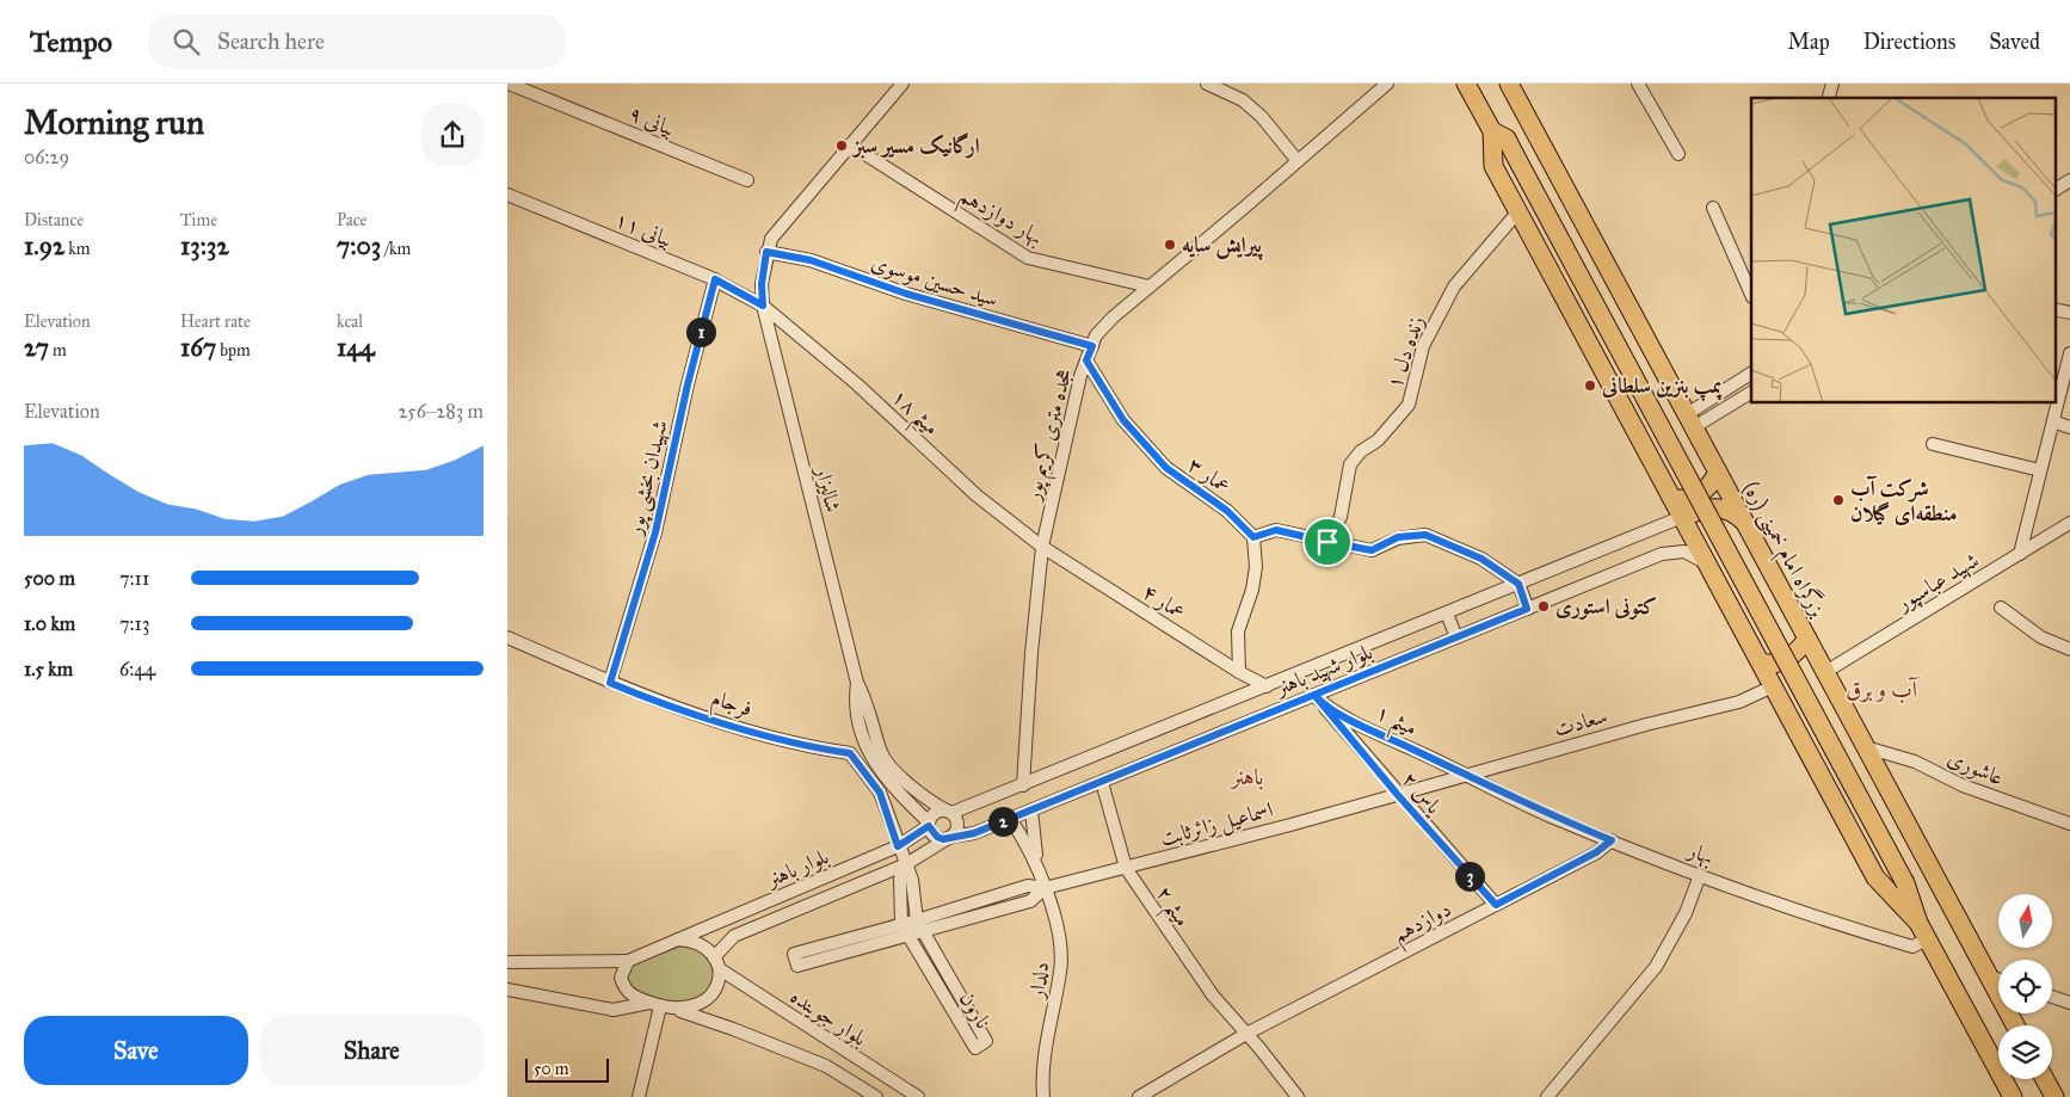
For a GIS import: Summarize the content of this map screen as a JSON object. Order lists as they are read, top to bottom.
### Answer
{
  "streets": {
    "highway": ["بزرگراه امام خمینی (ره)"],
    "street": [
      "بیانی ۹",
      "بهار دوازدهم",
      "بیانی ۱۱",
      "سید حسین موسوی",
      "زنده دل ۱",
      "میثم ۱۸",
      "هجده متری کریم پور",
      "عمار ۳",
      "شهیدان بخشی پور",
      "شالیزار",
      "شهید عباسپور",
      "عمار ۴",
      "بلوار شهید باهنر",
      "فرجام",
      "میثم ۱",
      "سعادت",
      "عاشوری",
      "یاس ۲",
      "اسماعیل زائرثابت",
      "بهار",
      "بلوار باهنر",
      "میثم ۲",
      "دوازدهم",
      "دلدار",
      "نارون",
      "بلوار جوینده"
    ]
  },
  "crossings": [
    ["بهار دوازدهم", "هجده متری کریم پور"],
    ["بیانی ۱۱", "میثم ۱۸"],
    ["بیانی ۱۱", "شهیدان بخشی پور"],
    ["بیانی ۱۱", "شالیزار"],
    ["سید حسین موسوی", "هجده متری کریم پور"],
    ["سید حسین موسوی", "شالیزار"],
    ["میثم ۱۸", "هجده متری کریم پور"],
    ["میثم ۱۸", "شالیزار"],
    ["میثم ۱۸", "عمار ۴"],
    ["هجده متری کریم پور", "عمار ۳"],
    ["هجده متری کریم پور", "عمار ۴"],
    ["هجده متری کریم پور", "بلوار شهید باهنر"],
    ["شهیدان بخشی پور", "فرجام"],
    ["شالیزار", "بلوار شهید باهنر"],
    ["شالیزار", "بلوار باهنر"],
    ["بزرگراه امام خمینی (ره)", "شهید عباسپور"],
    ["بزرگراه امام خمینی (ره)", "عاشوری"],
    ["عمار ۴", "بلوار شهید باهنر"],
    ["بلوار شهید باهنر", "میثم ۱"],
    ["بلوار شهید باهنر", "بلوار باهنر"],
    ["بلوار شهید باهنر", "میثم ۲"],
    ["میثم ۱", "سعادت"],
    ["میثم ۱", "یاس ۲"],
    ["میثم ۱", "بهار"],
    ["سعادت", "یاس ۲"],
    ["سعادت", "اسماعیل زائرثابت"],
    ["سعادت", "بهار"],
    ["یاس ۲", "اسماعیل زائرثابت"],
    ["یاس ۲", "دوازدهم"],
    ["اسماعیل زائرثابت", "میثم ۲"],
    ["اسماعیل زائرثابت", "دلدار"],
    ["اسماعیل زائرثابت", "نارون"],
    ["بهار", "دوازدهم"],
    ["بلوار باهنر", "نارون"],
    ["بلوار باهنر", "بلوار جوینده"],
    ["میثم ۲", "دوازدهم"]
  ],
  "districts": ["آب و برق", "باهنر"],
  "places": [
    "ارگانیک مسیر سبز",
    "پیرایش سایه",
    "پمپ بنزین سلطانی",
    "شرکت آب منطقه‌ای گیلان",
    "کتونی استوری"
  ],
  "scale_bar": "50 m",
  "north": "top",
  "page": {
    "header": "Tempo",
    "search": "Search here",
    "nav": ["Map", "Directions", "Saved"],
    "heading": ["Morning run", "06:29"],
    "stats": [
      ["Distance", "1.92 km"],
      ["Time", "13:32"],
      ["Pace", "7:03 /km"],
      ["Elevation", "27 m"],
      ["Heart rate", "167 bpm"],
      ["kcal", "144"]
    ],
    "pins": ["1", "2", "3"],
    "chart": ["Elevation", "256–283 m"],
    "list": [
      {
        "name": "500 m",
        "note": "7:11"
      },
      {
        "name": "1.0 km",
        "note": "7:13"
      },
      {
        "name": "1.5 km",
        "note": "6:44"
      }
    ],
    "buttons": ["Save", "Share"],
    "scale": "50 m"
  }
}
